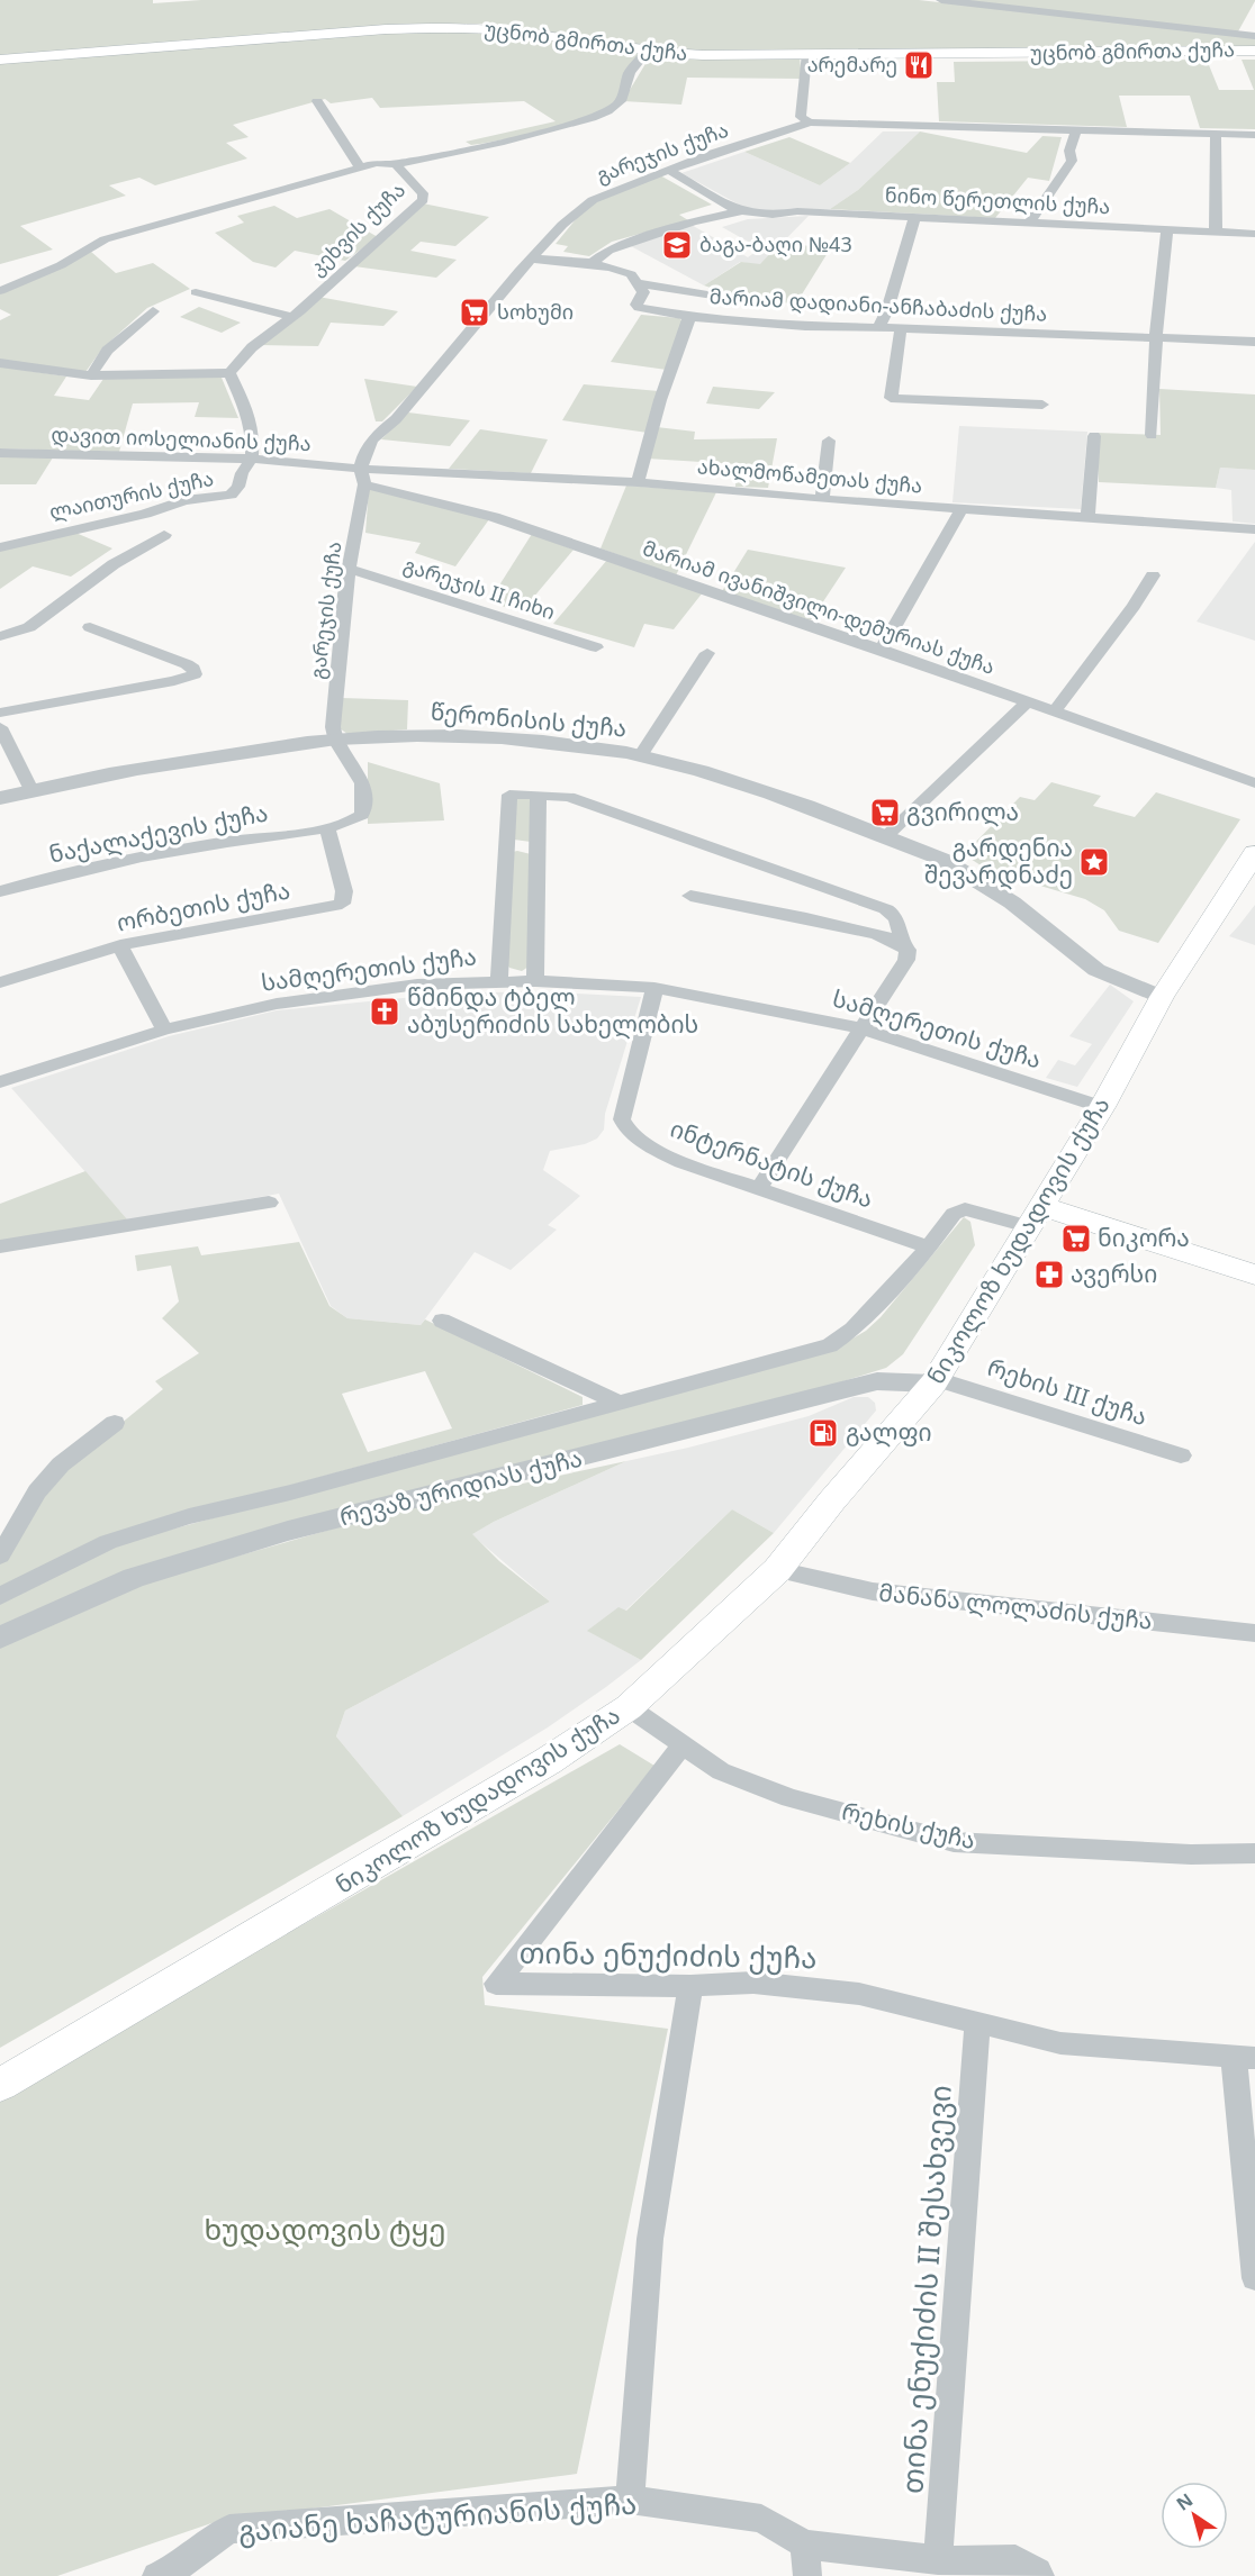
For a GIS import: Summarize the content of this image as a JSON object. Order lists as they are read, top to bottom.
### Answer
{
  "streets": {
    "main road": ["უცნობ გმირთა ქუჩა", "ნიკოლოზ ხუდადოვის ქუჩა"],
    "street": [
      "გარეჯის ქუჩა",
      "ნინო წერეთლის ქუჩა",
      "კეხვის ქუჩა",
      "მარიამ დადიანი-ანჩაბაძის ქუჩა",
      "დავით იოსელიანის ქუჩა",
      "ახალმოწამეთას ქუჩა",
      "ლაითურის ქუჩა",
      "გარეჯის II ჩიხი",
      "მარიამ ივანიშვილი-დემურიას ქუჩა",
      "წერონისის ქუჩა",
      "ნაქალაქევის ქუჩა",
      "ორბეთის ქუჩა",
      "სამღერეთის ქუჩა",
      "ინტერნატის ქუჩა",
      "რეხის III ქუჩა",
      "რევაზ ურიდიას ქუჩა",
      "მანანა ლოლაძის ქუჩა",
      "რეხის ქუჩა",
      "თინა ენუქიძის ქუჩა",
      "თინა ენუქიძის II შესახვევი",
      "გაიანე ხაჩატურიანის ქუჩა"
    ]
  },
  "crossings": [
    ["უცნობ გმირთა ქუჩა", "კეხვის ქუჩა"],
    ["გარეჯის ქუჩა", "ნინო წერეთლის ქუჩა"],
    ["გარეჯის ქუჩა", "დავით იოსელიანის ქუჩა"],
    ["გარეჯის ქუჩა", "ახალმოწამეთას ქუჩა"],
    ["გარეჯის ქუჩა", "გარეჯის II ჩიხი"],
    ["გარეჯის ქუჩა", "მარიამ ივანიშვილი-დემურიას ქუჩა"],
    ["გარეჯის ქუჩა", "წერონისის ქუჩა"],
    ["გარეჯის ქუჩა", "ნაქალაქევის ქუჩა"],
    ["დავით იოსელიანის ქუჩა", "ახალმოწამეთას ქუჩა"],
    ["დავით იოსელიანის ქუჩა", "ლაითურის ქუჩა"],
    ["დავით იოსელიანის ქუჩა", "მარიამ ივანიშვილი-დემურიას ქუჩა"],
    ["ახალმოწამეთას ქუჩა", "მარიამ ივანიშვილი-დემურიას ქუჩა"],
    ["წერონისის ქუჩა", "ნაქალაქევის ქუჩა"],
    ["წერონისის ქუჩა", "ნიკოლოზ ხუდადოვის ქუჩა"],
    ["ნაქალაქევის ქუჩა", "ორბეთის ქუჩა"],
    ["სამღერეთის ქუჩა", "ინტერნატის ქუჩა"],
    ["სამღერეთის ქუჩა", "ნიკოლოზ ხუდადოვის ქუჩა"],
    ["ნიკოლოზ ხუდადოვის ქუჩა", "რეხის III ქუჩა"],
    ["ნიკოლოზ ხუდადოვის ქუჩა", "რევაზ ურიდიას ქუჩა"],
    ["ნიკოლოზ ხუდადოვის ქუჩა", "მანანა ლოლაძის ქუჩა"],
    ["ნიკოლოზ ხუდადოვის ქუჩა", "რეხის ქუჩა"],
    ["რეხის III ქუჩა", "რევაზ ურიდიას ქუჩა"],
    ["რეხის ქუჩა", "თინა ენუქიძის ქუჩა"],
    ["თინა ენუქიძის ქუჩა", "თინა ენუქიძის II შესახვევი"]
  ],
  "parks": ["ხუდადოვის ტყე"],
  "places": {
    "restaurant": ["არემარე"],
    "school or university": ["ბაგა-ბაღი №43"],
    "supermarket": ["სოხუმი", "გვირილა", "ნიკორა"],
    "place": ["გარდენია შევარდნაძე"],
    "church": ["წმინდა ტბელ აბუსერიძის სახელობის"],
    "pharmacy": ["ავერსი"],
    "fuel station": ["გალფი"]
  },
  "north": "top left"
}
